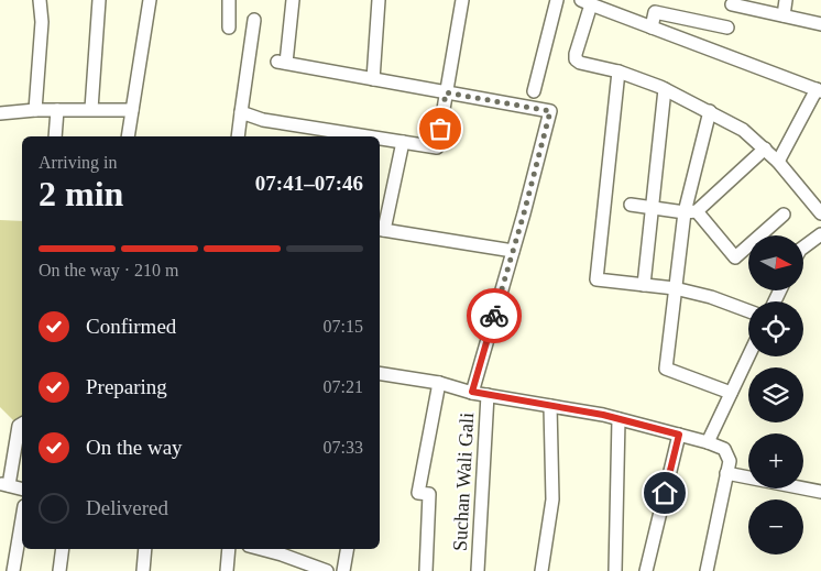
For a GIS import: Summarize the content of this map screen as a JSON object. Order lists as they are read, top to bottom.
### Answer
{
  "streets": {
    "street": ["Suchan Wali Gali"]
  },
  "north": "right",
  "page": {
    "heading": ["2 min", "Arriving in", "07:41–07:46"],
    "bar": "On the way · 210 m",
    "map_buttons": ["+", "−"],
    "list": [
      ["Confirmed", "07:15"],
      ["Preparing", "07:21"],
      ["On the way", "07:33"],
      "Delivered"
    ]
  }
}
